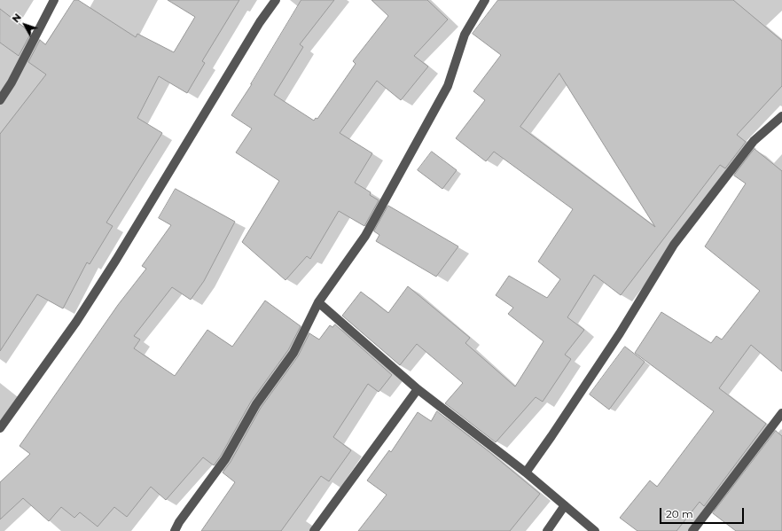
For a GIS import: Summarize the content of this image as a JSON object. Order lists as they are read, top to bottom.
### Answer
{
  "scale_bar": "20 m",
  "north": "top left"
}
